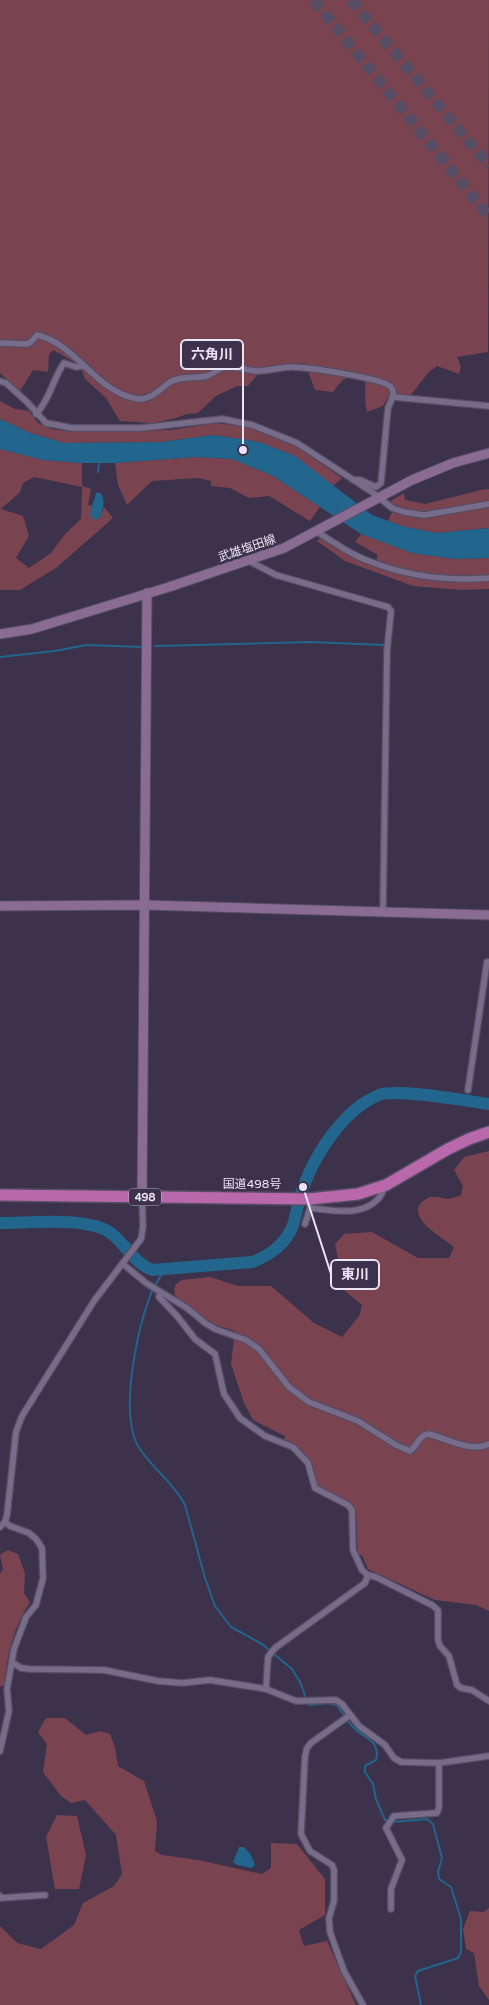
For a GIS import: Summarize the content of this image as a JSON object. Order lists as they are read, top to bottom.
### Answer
{
  "streets": {
    "highway": ["国道498号", "498"],
    "street": ["武雄塩田線"]
  },
  "places": ["六角川", "東川"]
}
